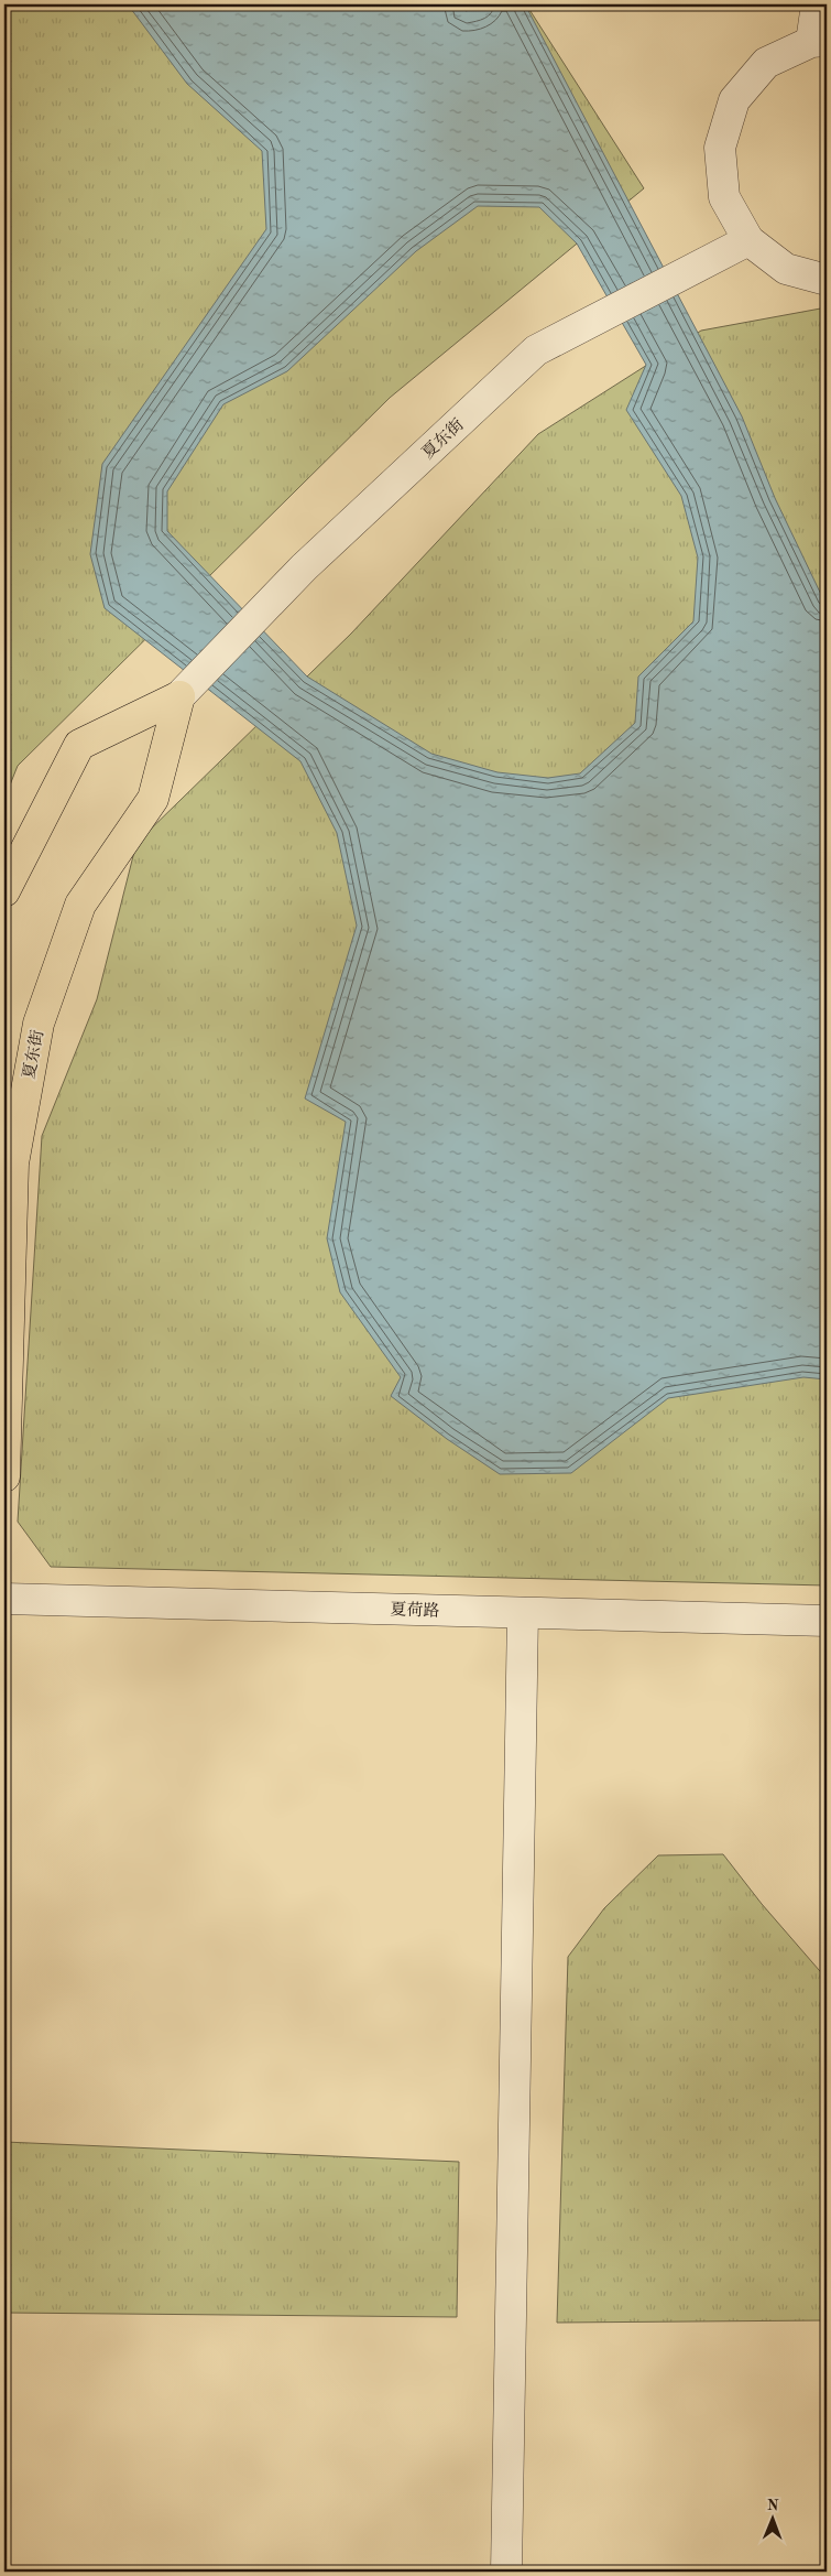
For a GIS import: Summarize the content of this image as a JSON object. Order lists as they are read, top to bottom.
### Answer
{
  "streets": {
    "main road": ["夏东街"],
    "street": ["夏荷路"]
  },
  "north": "top"
}
